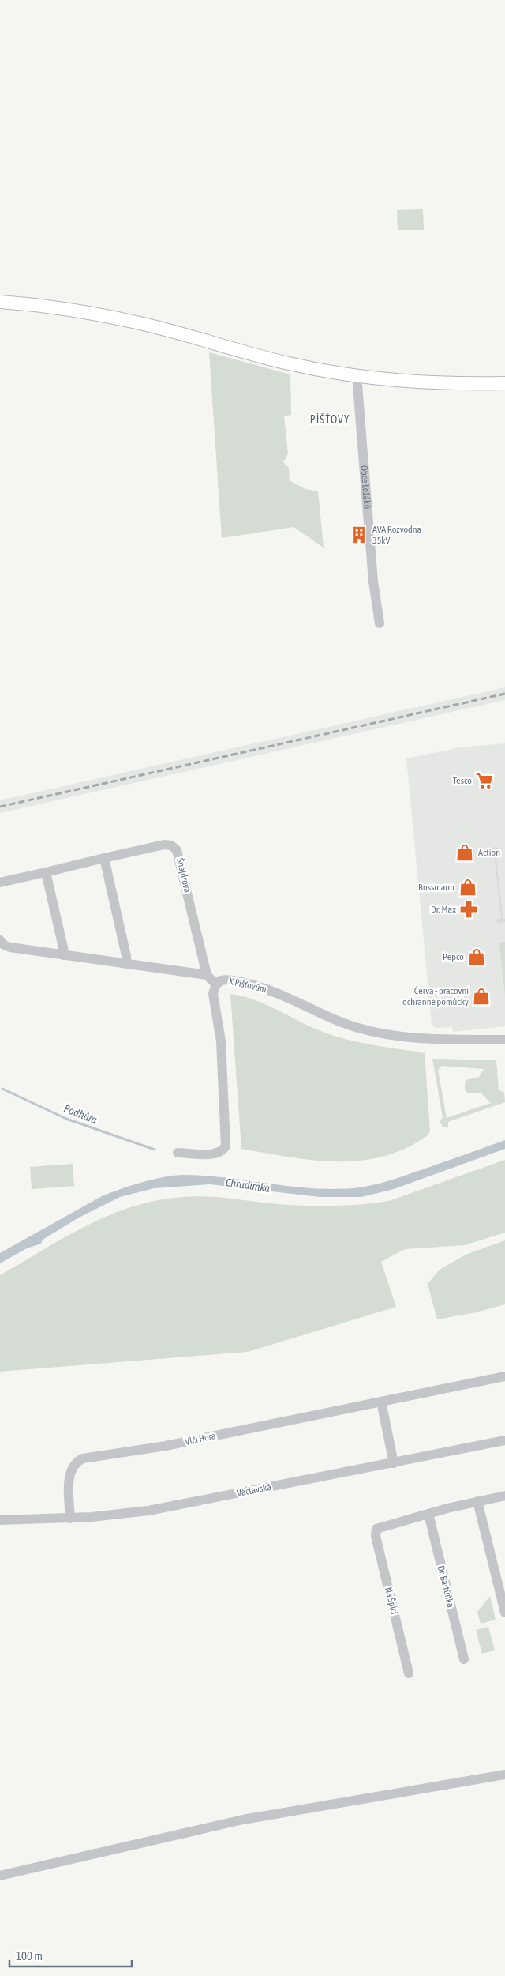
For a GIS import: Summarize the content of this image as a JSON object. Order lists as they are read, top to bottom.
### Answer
{
  "streets": {
    "street": [
      "Obce Ležáků",
      "Šnajdrova",
      "K Píšťovům",
      "Vlčí Hora",
      "Václavská",
      "Dr. Bartůňka",
      "Na Špici"
    ]
  },
  "crossings": [
    ["Vlčí Hora", "Václavská"],
    ["Dr. Bartůňka", "Na Špici"]
  ],
  "districts": ["PÍŠŤOVY"],
  "water": ["Podhůra", "Chrudimka"],
  "places": {
    "building": ["AVA Rozvodna 35kV"],
    "supermarket": ["Tesco"],
    "shop": [
      "Action",
      "Rossmann",
      "Pepco",
      "Červa - pracovní ochranné pomůcky"
    ],
    "pharmacy": ["Dr. Max"]
  },
  "scale_bar": "100 m"
}
